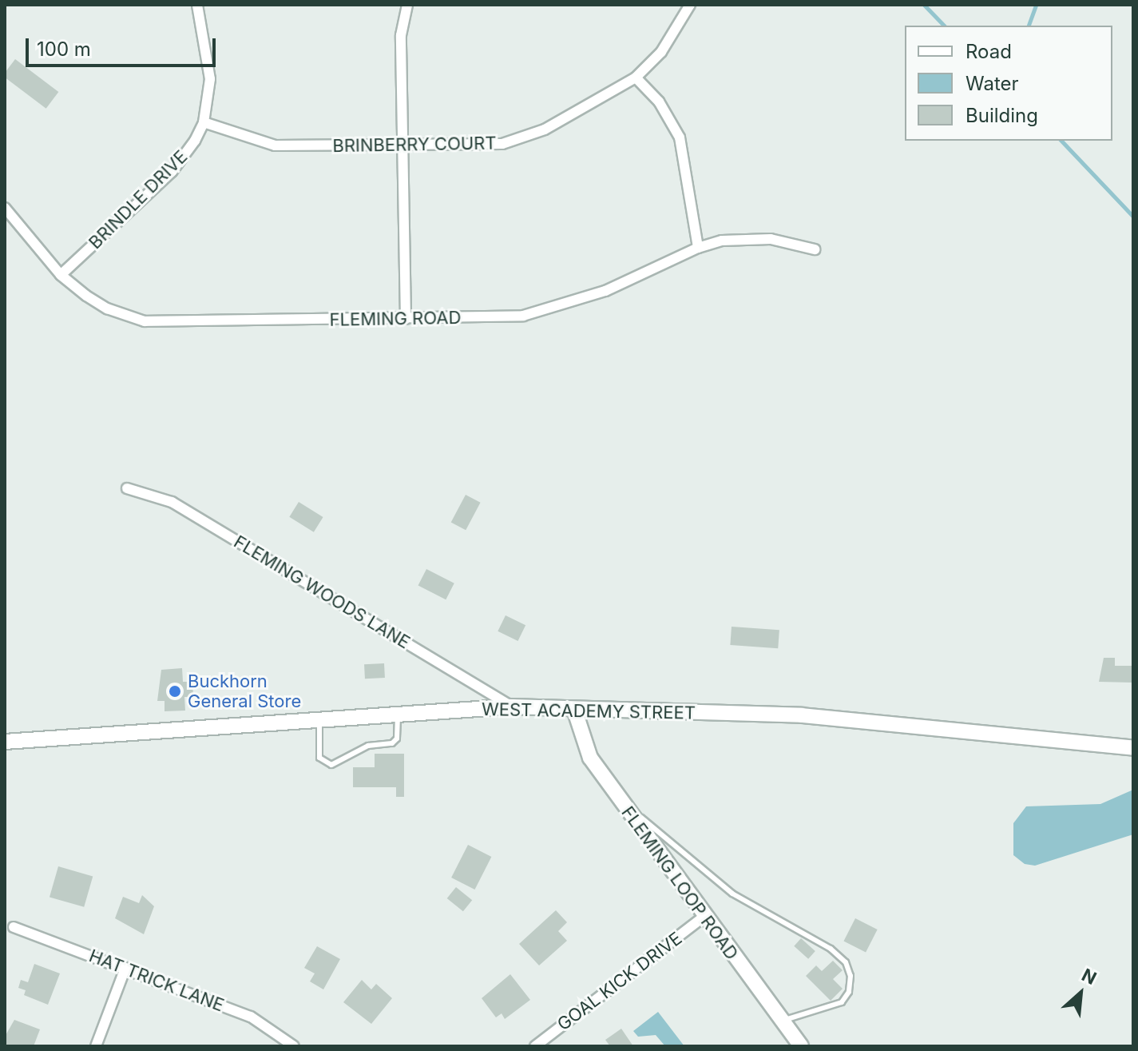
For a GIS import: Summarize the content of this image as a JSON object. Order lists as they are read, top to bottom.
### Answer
{
  "streets": {
    "main road": ["WEST ACADEMY STREET", "FLEMING LOOP ROAD"],
    "street": [
      "BRINBERRY COURT",
      "BRINDLE DRIVE",
      "FLEMING ROAD",
      "FLEMING WOODS LANE",
      "HAT TRICK LANE",
      "GOAL KICK DRIVE"
    ]
  },
  "crossings": [
    ["BRINBERRY COURT", "BRINDLE DRIVE"],
    ["BRINDLE DRIVE", "FLEMING ROAD"],
    ["FLEMING WOODS LANE", "WEST ACADEMY STREET"],
    ["WEST ACADEMY STREET", "FLEMING LOOP ROAD"],
    ["FLEMING LOOP ROAD", "GOAL KICK DRIVE"]
  ],
  "places": ["Buckhorn General Store"],
  "legend": ["Road", "Water", "Building"],
  "scale_bar": "100 m",
  "north": "top right"
}
